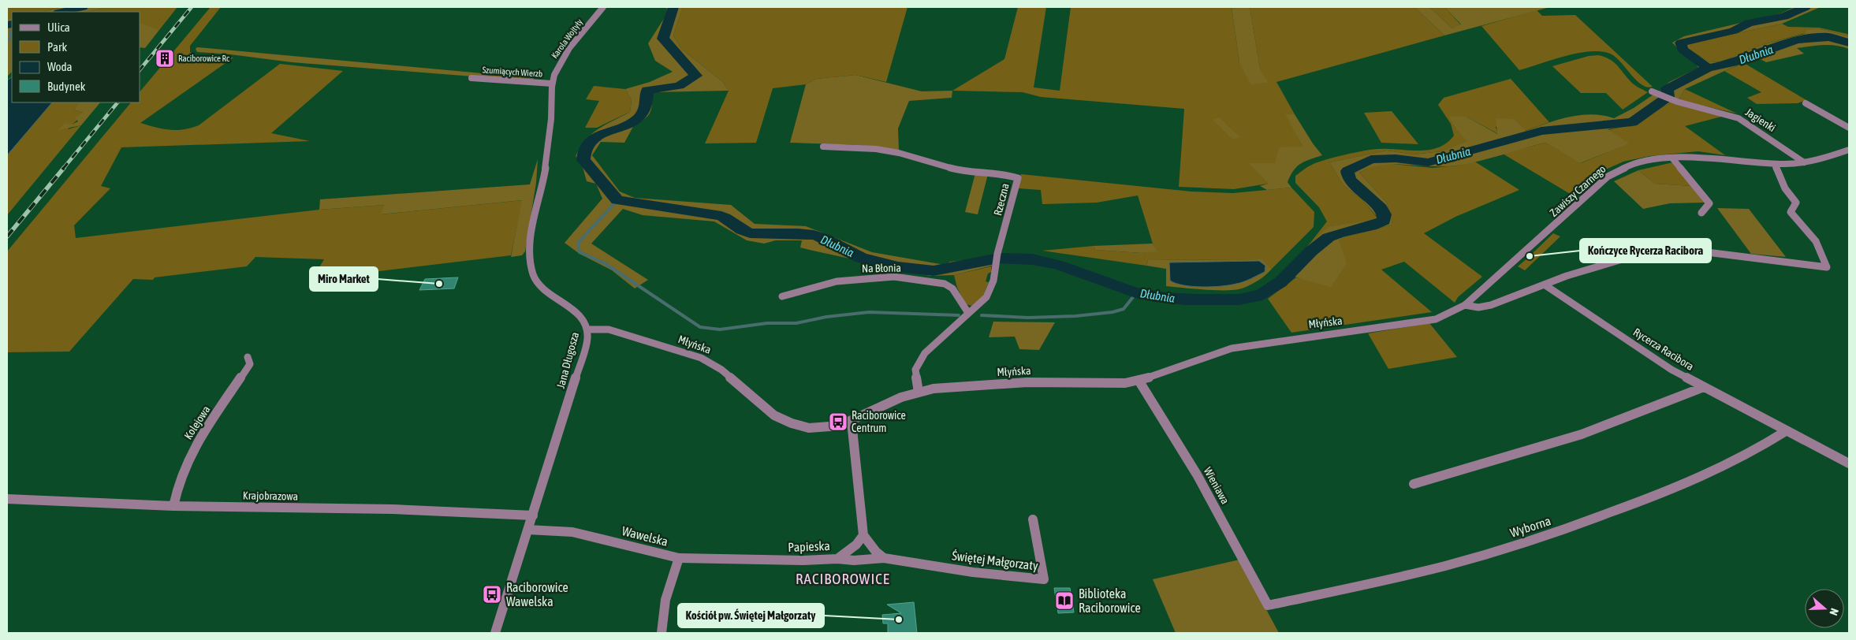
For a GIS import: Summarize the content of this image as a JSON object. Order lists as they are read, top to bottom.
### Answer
{
  "streets": {
    "street": [
      "Karola Wojtyły",
      "Szumiących Wierzb",
      "Jagienki",
      "Zawiszy Czarnego",
      "Rzeczna",
      "Na Błonia",
      "Młyńska",
      "Rycerza Racibora",
      "Jana Długosza",
      "Kolejowa",
      "Wieniawa",
      "Krajobrazowa",
      "Wyborna",
      "Wawelska",
      "Papieska",
      "Świętej Małgorzaty"
    ]
  },
  "crossings": [
    ["Karola Wojtyły", "Szumiących Wierzb"],
    ["Karola Wojtyły", "Jana Długosza"],
    ["Szumiących Wierzb", "Jana Długosza"],
    ["Jagienki", "Zawiszy Czarnego"],
    ["Zawiszy Czarnego", "Młyńska"],
    ["Rzeczna", "Na Błonia"],
    ["Rzeczna", "Młyńska"],
    ["Młyńska", "Jana Długosza"],
    ["Młyńska", "Wieniawa"],
    ["Rycerza Racibora", "Wyborna"],
    ["Jana Długosza", "Krajobrazowa"],
    ["Jana Długosza", "Wawelska"],
    ["Kolejowa", "Krajobrazowa"],
    ["Wieniawa", "Wyborna"],
    ["Wawelska", "Papieska"],
    ["Papieska", "Świętej Małgorzaty"]
  ],
  "districts": ["RACIBOROWICE"],
  "water": ["Dłubnia"],
  "places": {
    "building": ["Raciborowice Rc"],
    "other": ["Kończyce Rycerza Racibora", "Miro Market", "Kościół pw. Świętej Małgorzaty"],
    "bus stop": ["Raciborowice Centrum", "Raciborowice Wawelska"],
    "library": ["Biblioteka Raciborowice"]
  },
  "legend": [
    "Ulica",
    "Park",
    "Woda",
    "Budynek"
  ],
  "north": "right"
}
